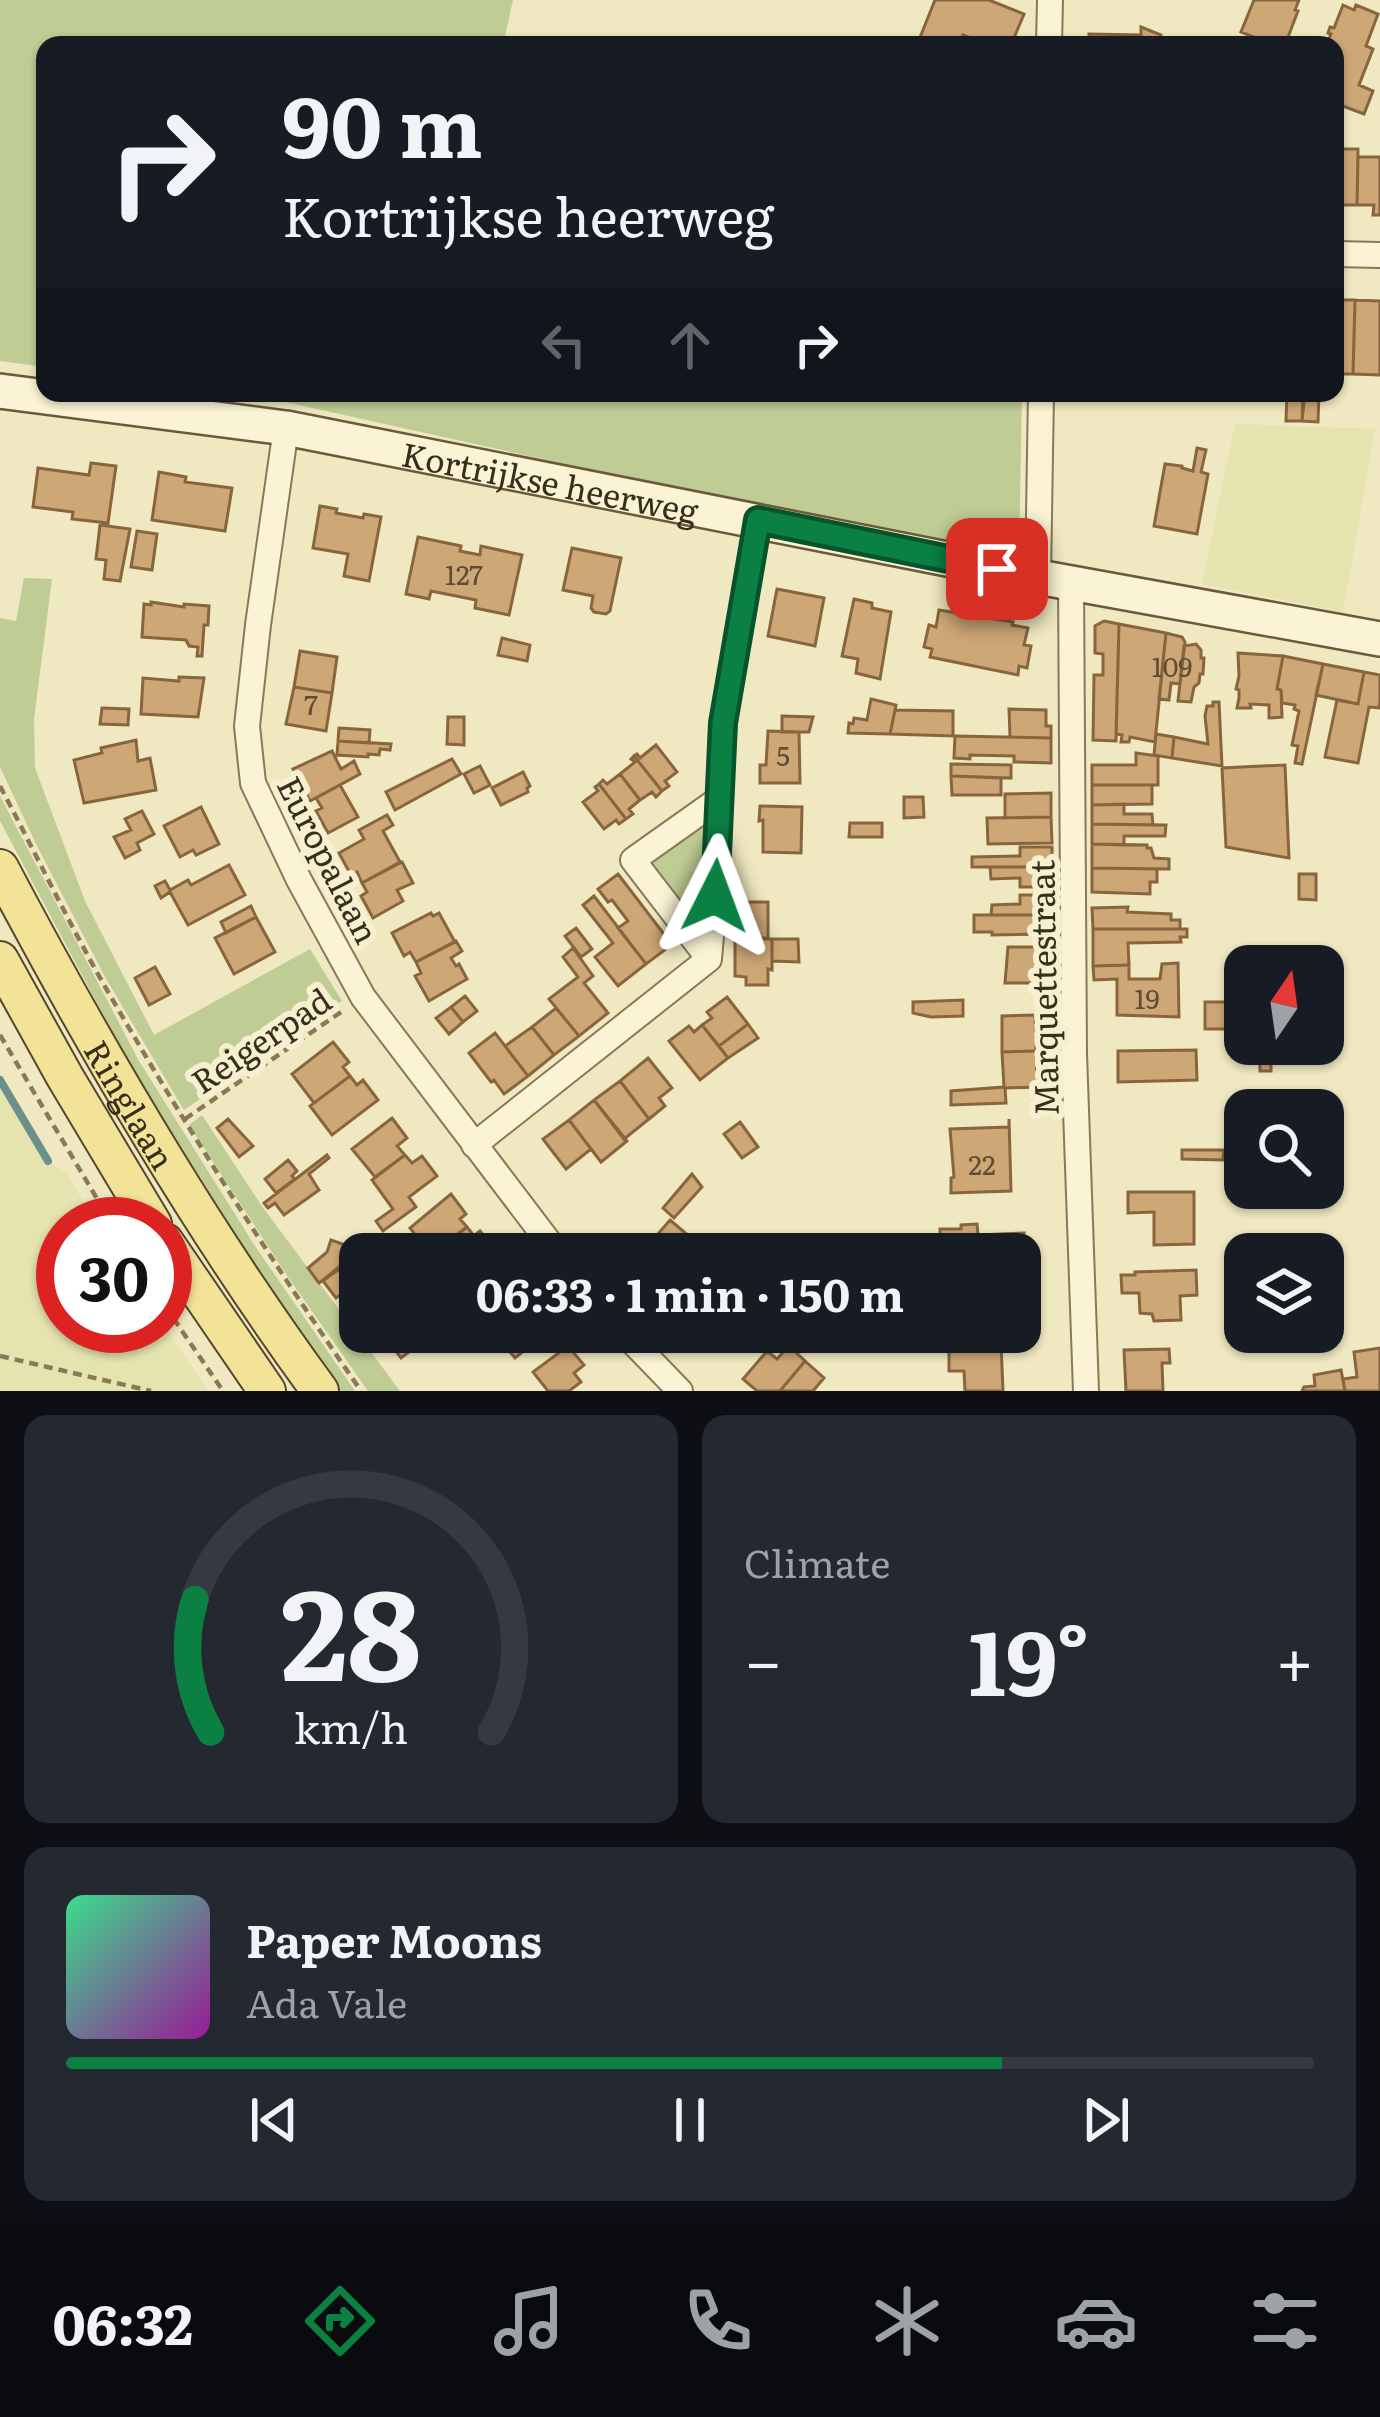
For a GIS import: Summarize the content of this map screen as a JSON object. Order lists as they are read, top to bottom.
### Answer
{
  "streets": {
    "main road": ["Ringlaan"],
    "street": ["Kortrijkse heerweg", "Europalaan", "Marquettestraat"],
    "path": ["Reigerpad"]
  },
  "crossings": [
    ["Kortrijkse heerweg", "Europalaan"],
    ["Kortrijkse heerweg", "Marquettestraat"],
    ["Europalaan", "Reigerpad"]
  ],
  "house_numbers": [
    "127",
    "109",
    "7",
    "5",
    "19",
    "22"
  ],
  "north": "top",
  "page": {
    "turn": ["90 m", "Kortrijkse heerweg"],
    "limit": "30",
    "trip": "06:33 · 1 min · 150 m",
    "tile": "Climate",
    "heat": ["−", "19°", "+"],
    "song": ["Paper Moons", "Ada Vale"],
    "tabs": "06:32",
    "gauge": ["28", "km/h"]
  }
}
